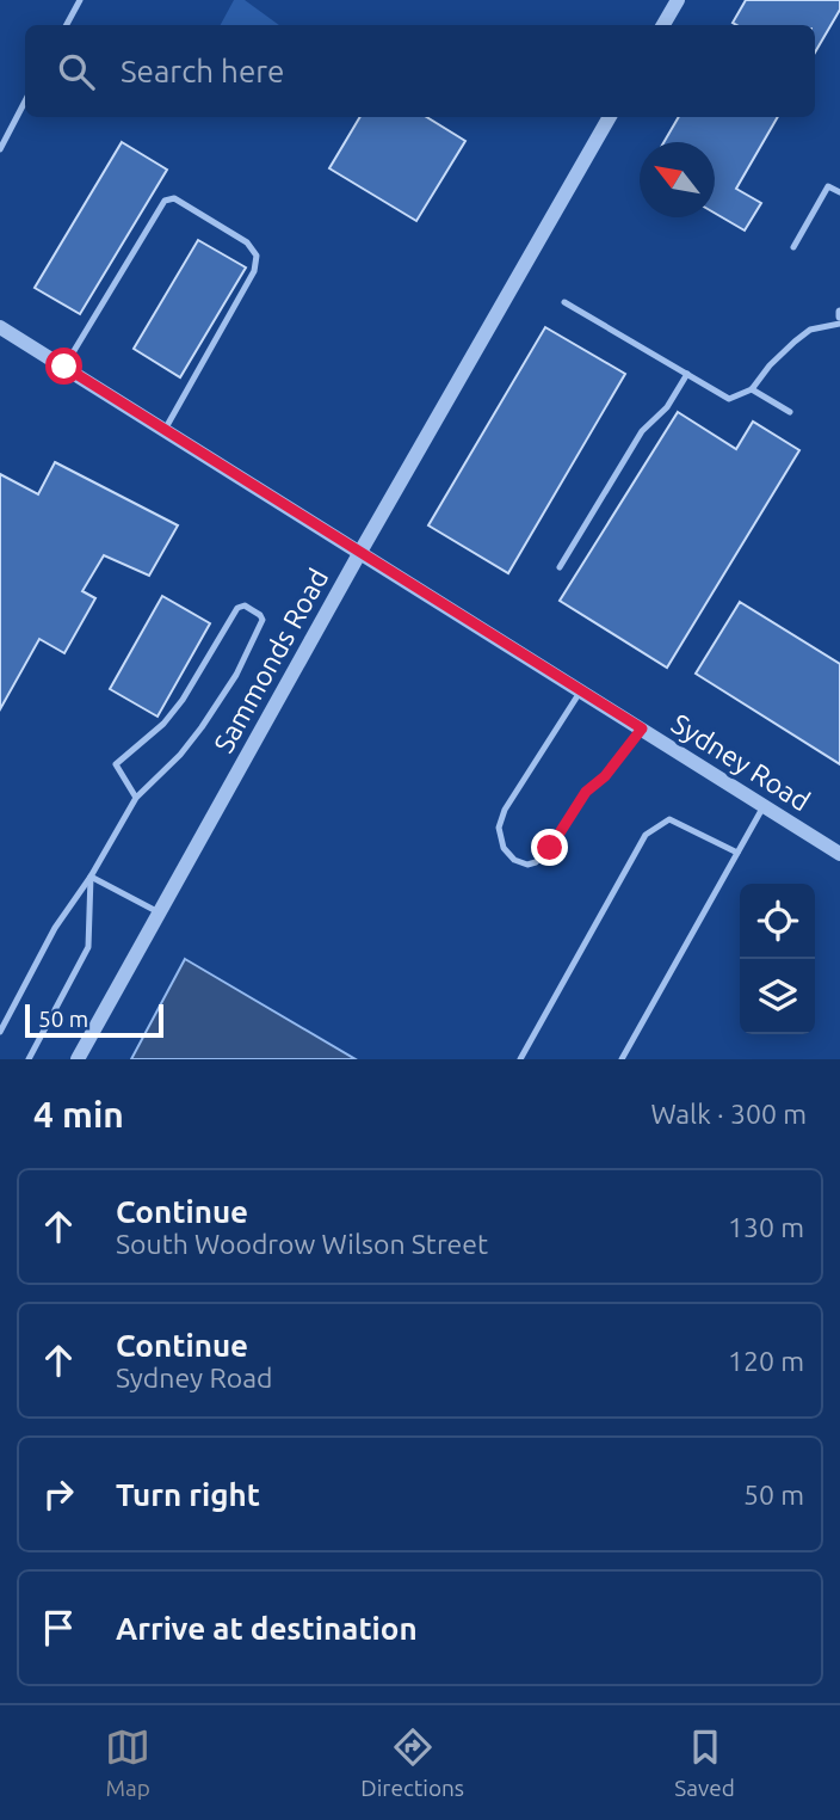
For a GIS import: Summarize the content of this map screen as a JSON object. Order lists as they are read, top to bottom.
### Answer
{
  "streets": {
    "street": ["Sammonds Road", "Sydney Road"]
  },
  "crossings": [
    ["Sammonds Road", "Sydney Road"]
  ],
  "scale_bar": "50 m",
  "north": "top left",
  "page": {
    "search": "Search here",
    "scale": "50 m",
    "heading": ["4 min", "Walk · 300 m"],
    "list": [
      ["Continue", "South Woodrow Wilson Street", "130 m"],
      ["Continue", "Sydney Road", "120 m"],
      ["Turn right", "50 m"],
      "Arrive at destination"
    ],
    "nav": ["Map", "Directions", "Saved"]
  }
}
